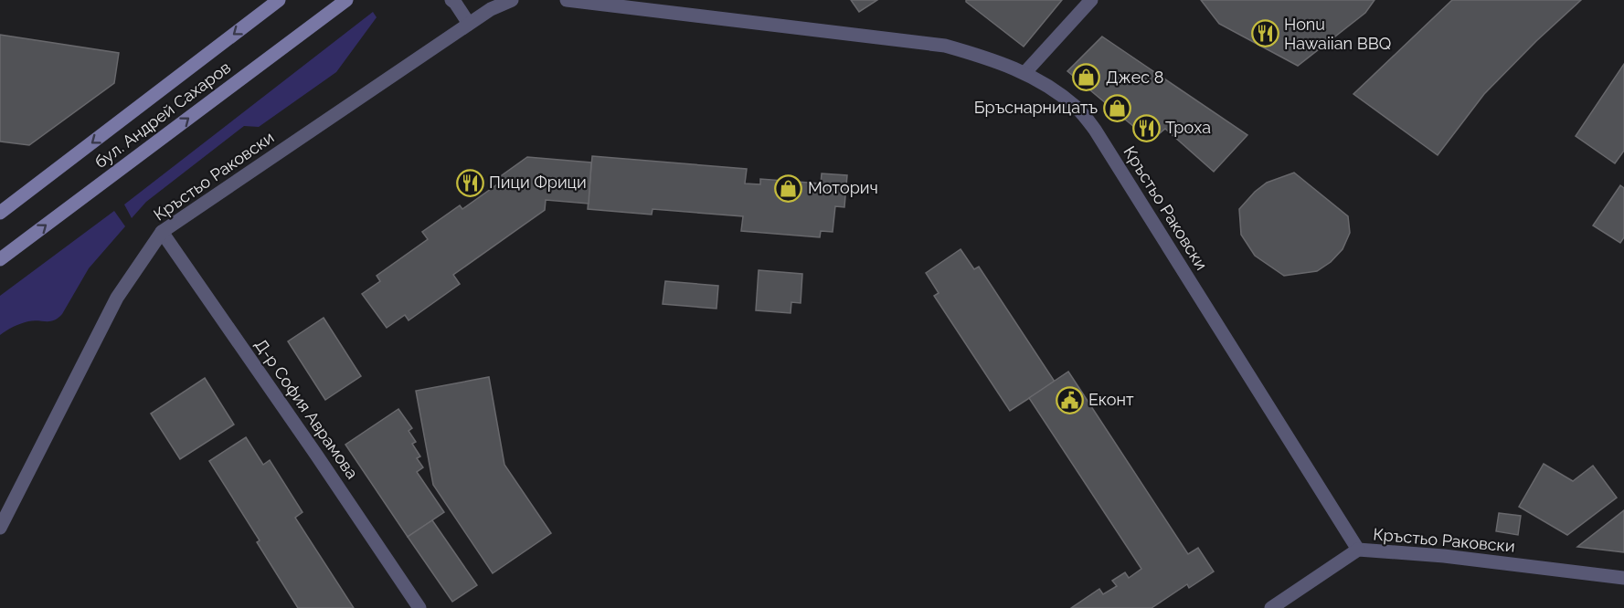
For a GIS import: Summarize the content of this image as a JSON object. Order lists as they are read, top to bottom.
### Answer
{
  "streets": {
    "main road": ["бул. Андрей Сахаров"],
    "street": ["Кръстьо Раковски", "Д-р София Аврамова"]
  },
  "crossings": [
    ["Кръстьо Раковски", "Д-р София Аврамова"]
  ],
  "places": {
    "restaurant": ["Honu Hawaiian BBQ", "Троха", "Пици Фрици"],
    "shop": ["Джес 8", "Бръснарницатъ", "Моторич"],
    "public building": ["Еконт"]
  }
}
